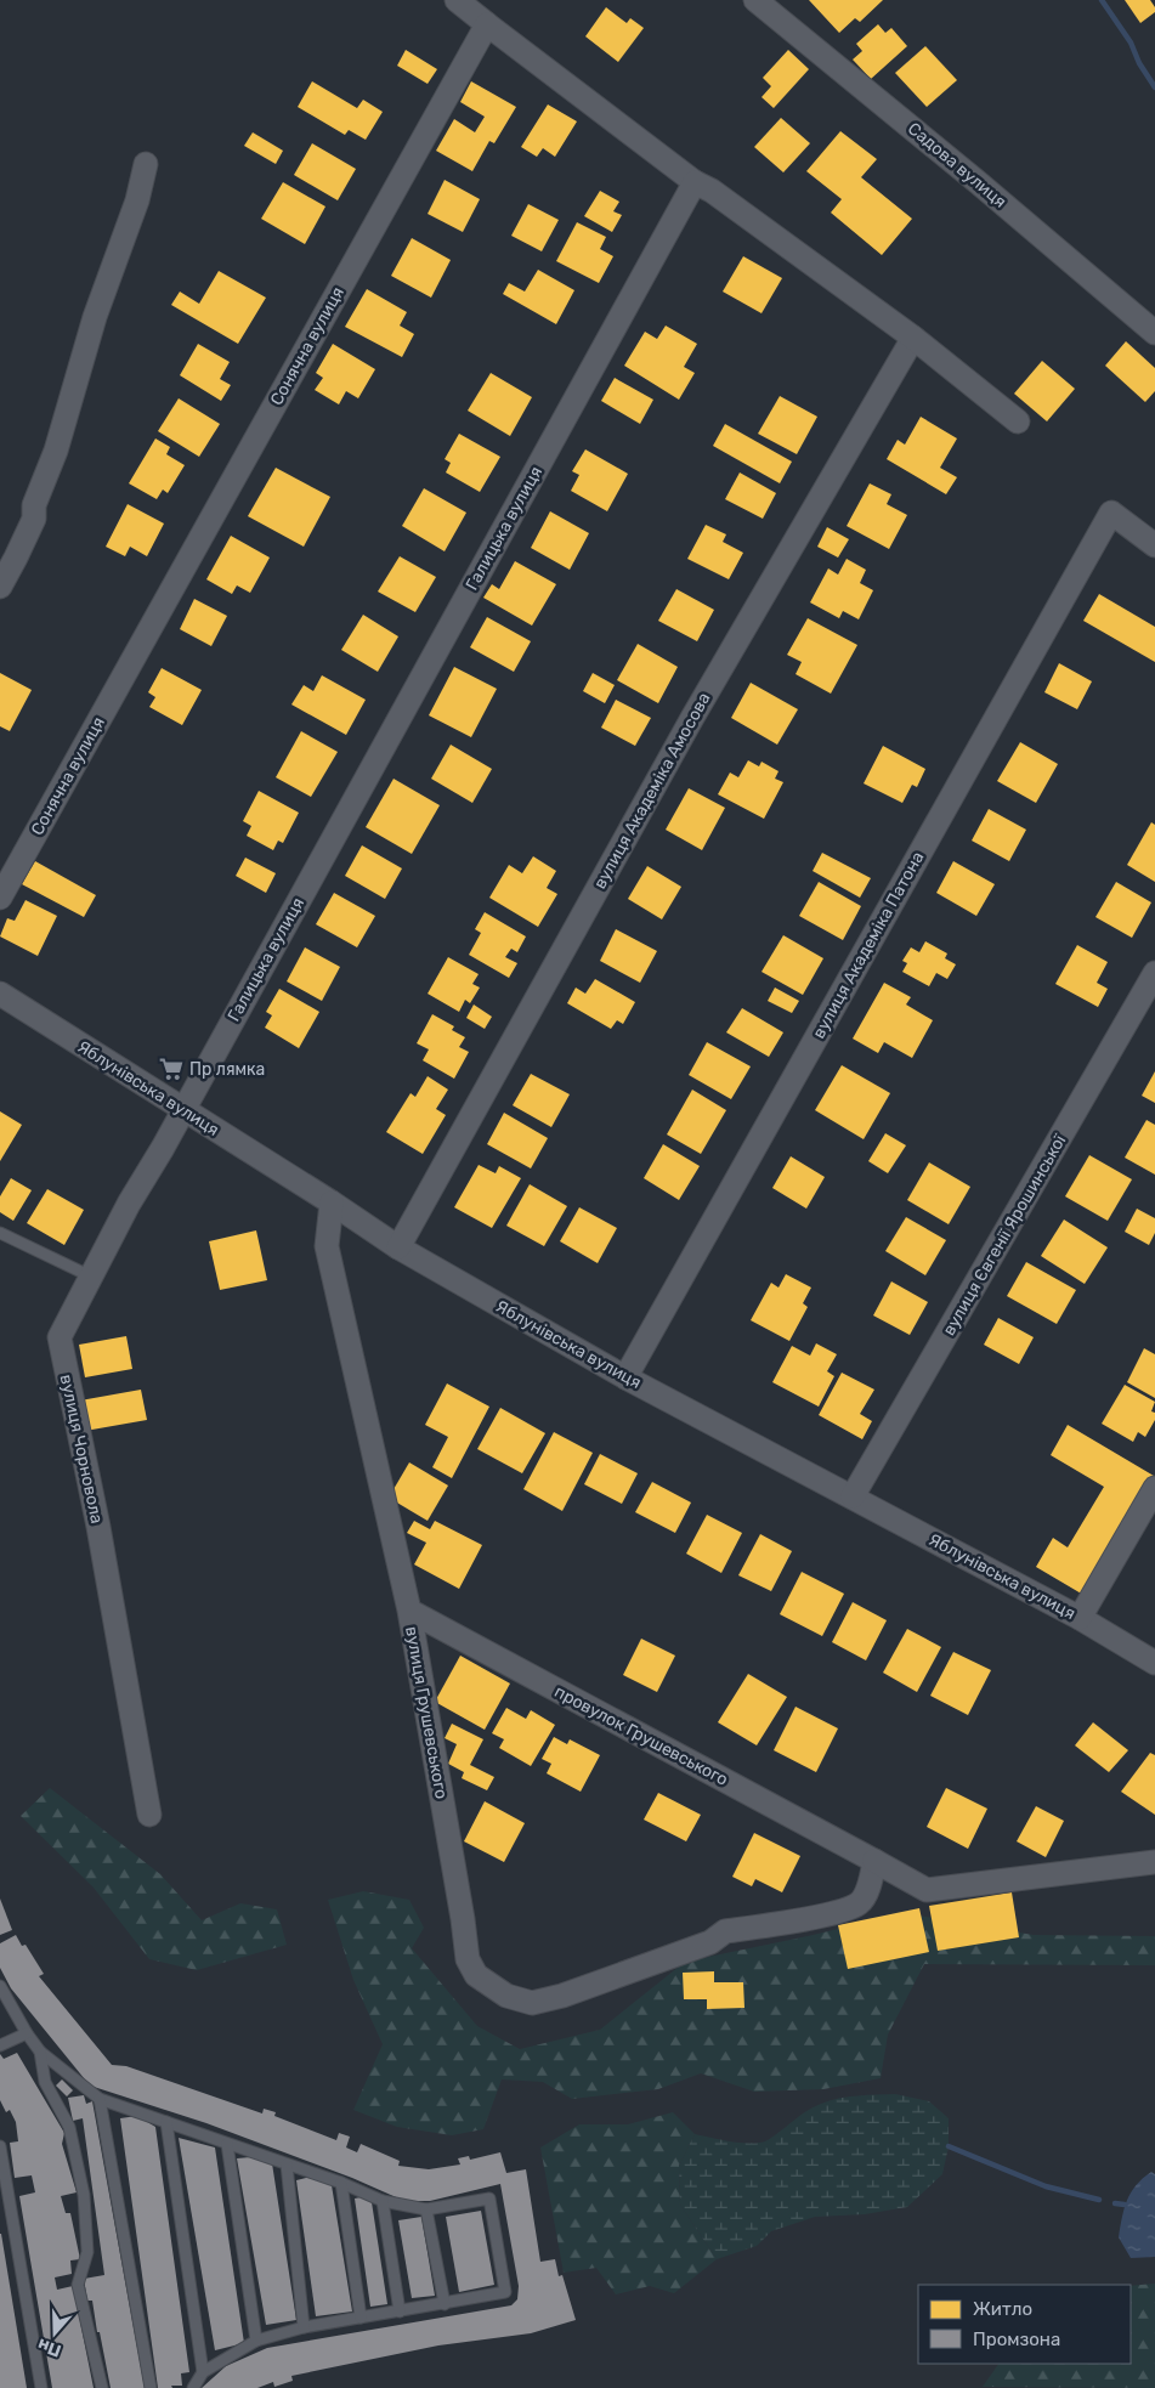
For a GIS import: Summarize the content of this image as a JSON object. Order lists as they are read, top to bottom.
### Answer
{
  "streets": {
    "street": [
      "Садова вулиця",
      "Сонячна вулиця",
      "Галицька вулиця",
      "вулиця Академіка Амосова",
      "вулиця Академіка Патона",
      "Яблунівська вулиця",
      "вулиця Євгенії Ярошинської",
      "вулиця Чорновола",
      "вулиця Грушевського",
      "провулок Грушевського"
    ]
  },
  "crossings": [
    ["Галицька вулиця", "Яблунівська вулиця"],
    ["Галицька вулиця", "вулиця Чорновола"],
    ["вулиця Академіка Амосова", "Яблунівська вулиця"],
    ["вулиця Академіка Патона", "Яблунівська вулиця"],
    ["Яблунівська вулиця", "вулиця Євгенії Ярошинської"],
    ["Яблунівська вулиця", "вулиця Чорновола"],
    ["Яблунівська вулиця", "вулиця Грушевського"],
    ["вулиця Грушевського", "провулок Грушевського"]
  ],
  "places": {
    "supermarket": ["Пр лямка"]
  },
  "legend": ["Житло", "Промзона"],
  "north": "bottom"
}
